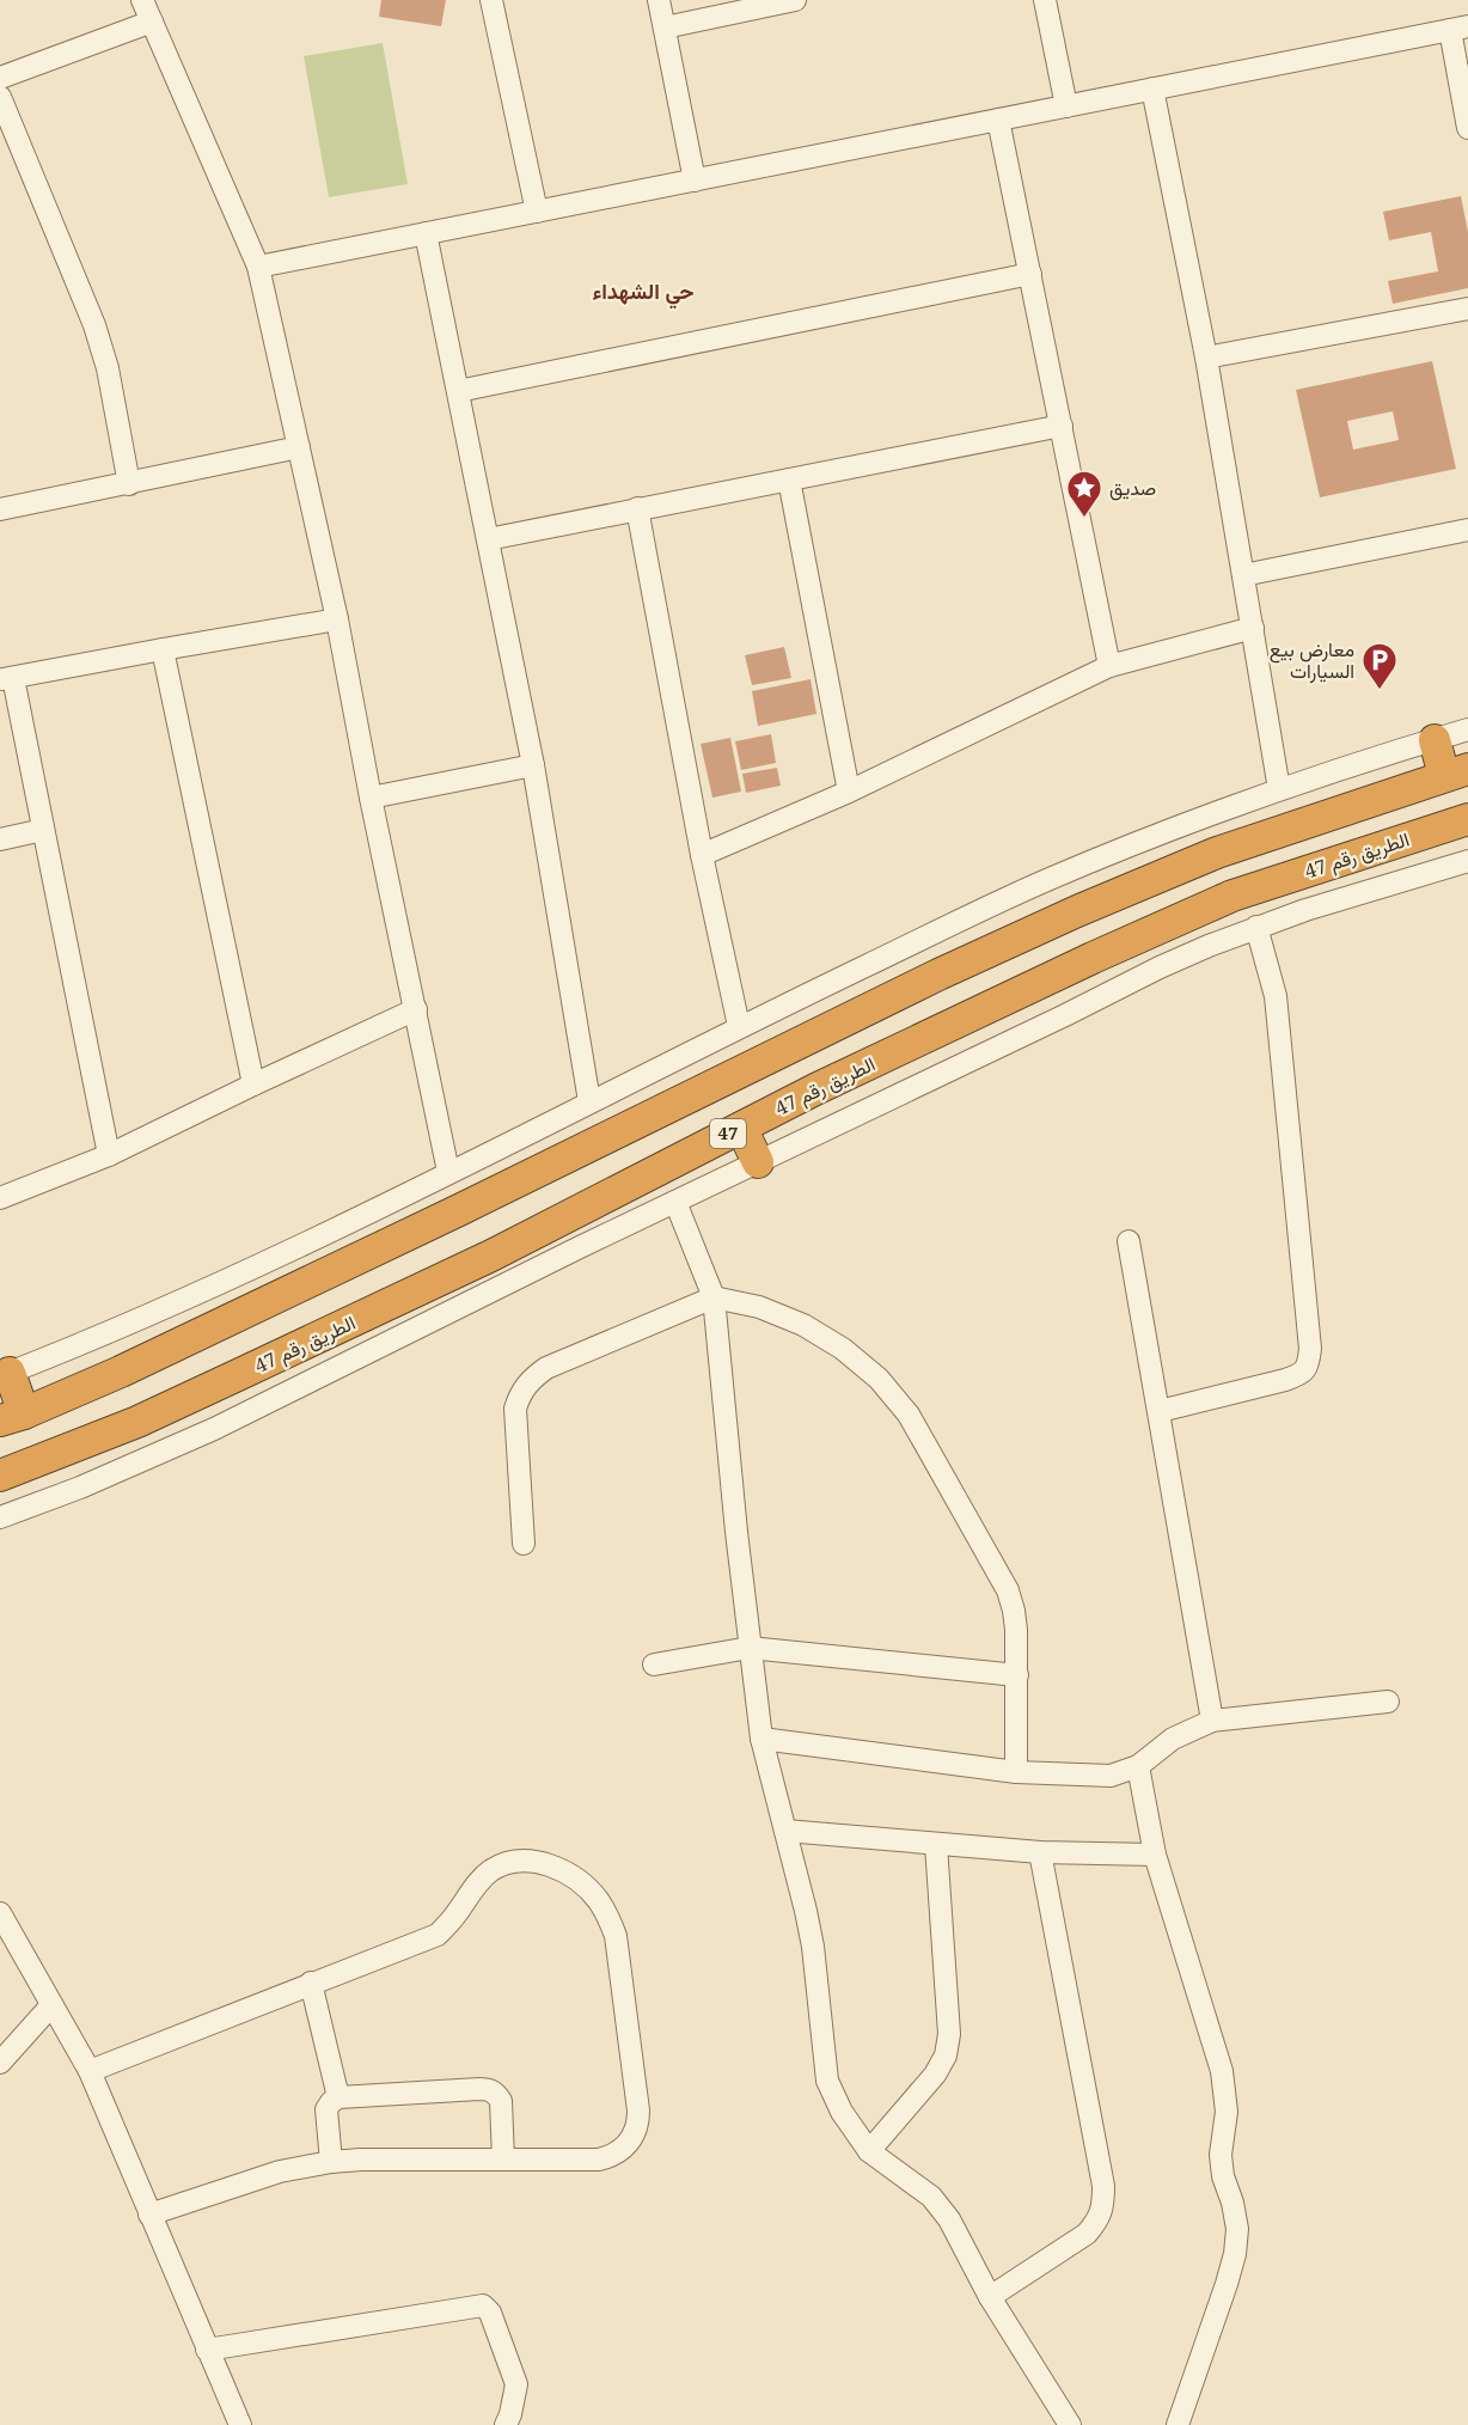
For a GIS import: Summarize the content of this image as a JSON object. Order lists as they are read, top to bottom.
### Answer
{
  "streets": {
    "highway": ["الطريق رقم 47", "47"]
  },
  "districts": ["حي الشهداء"],
  "places": {
    "place": ["صديق"],
    "parking": ["معارض بيع السيارات"]
  }
}
